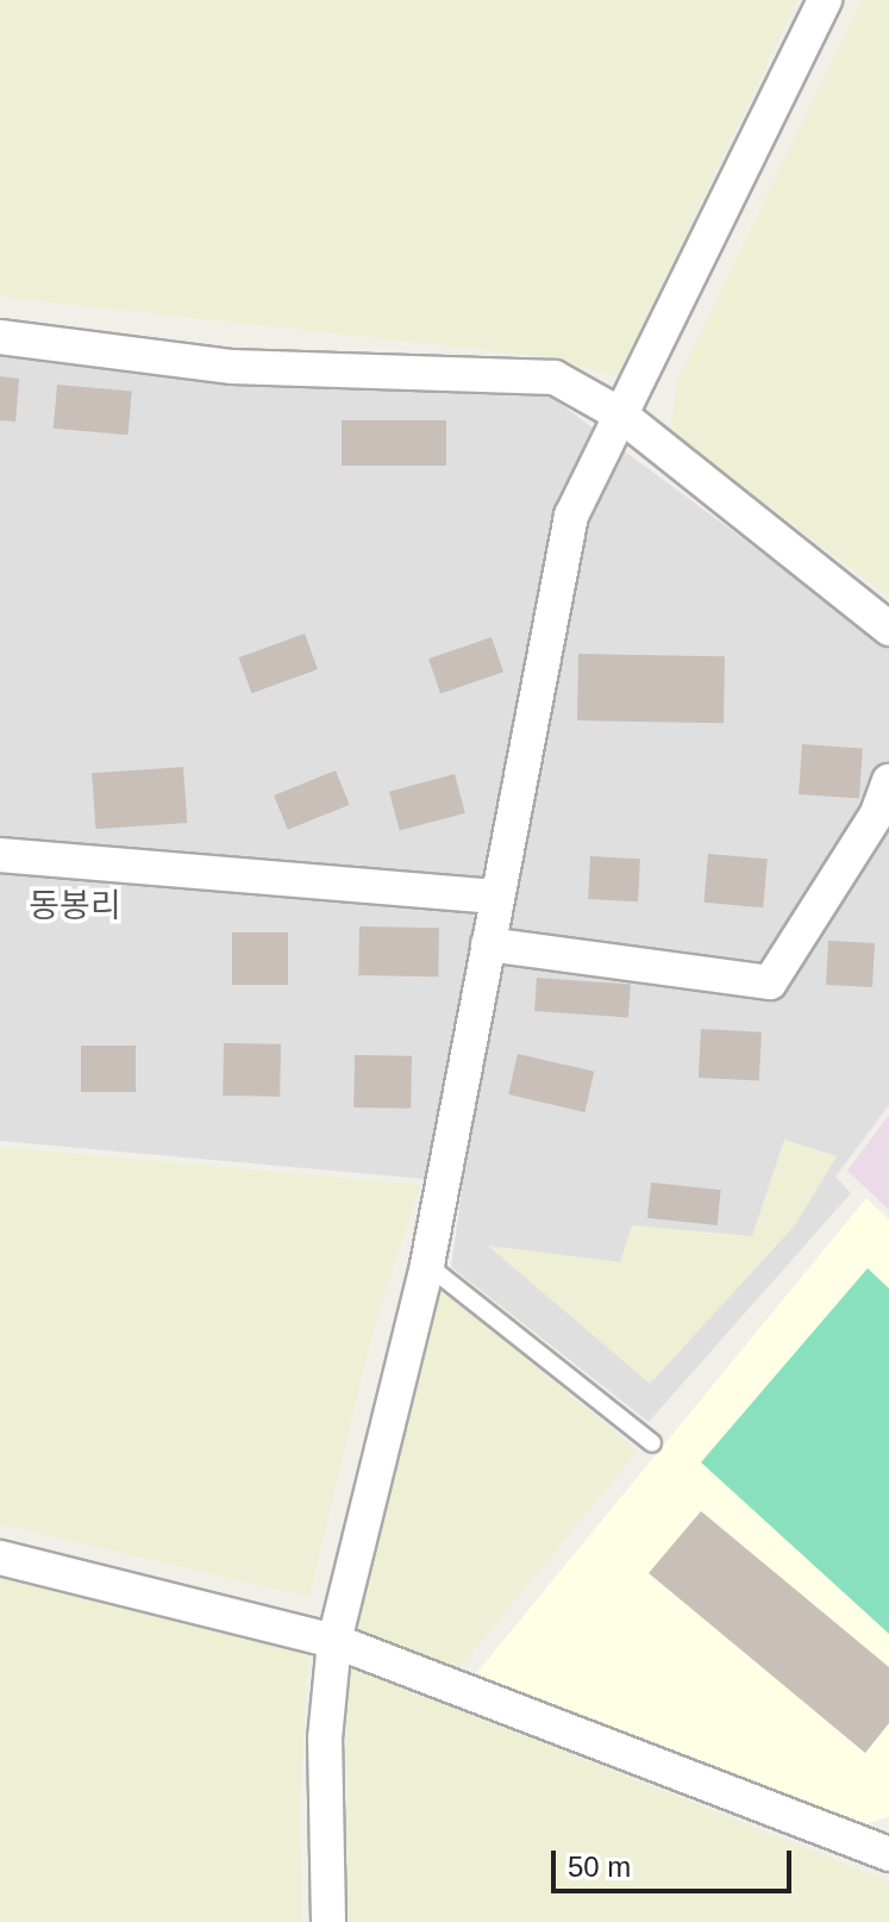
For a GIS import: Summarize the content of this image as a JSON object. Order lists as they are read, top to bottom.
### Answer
{
  "districts": ["동봉리"],
  "scale_bar": "50 m"
}
